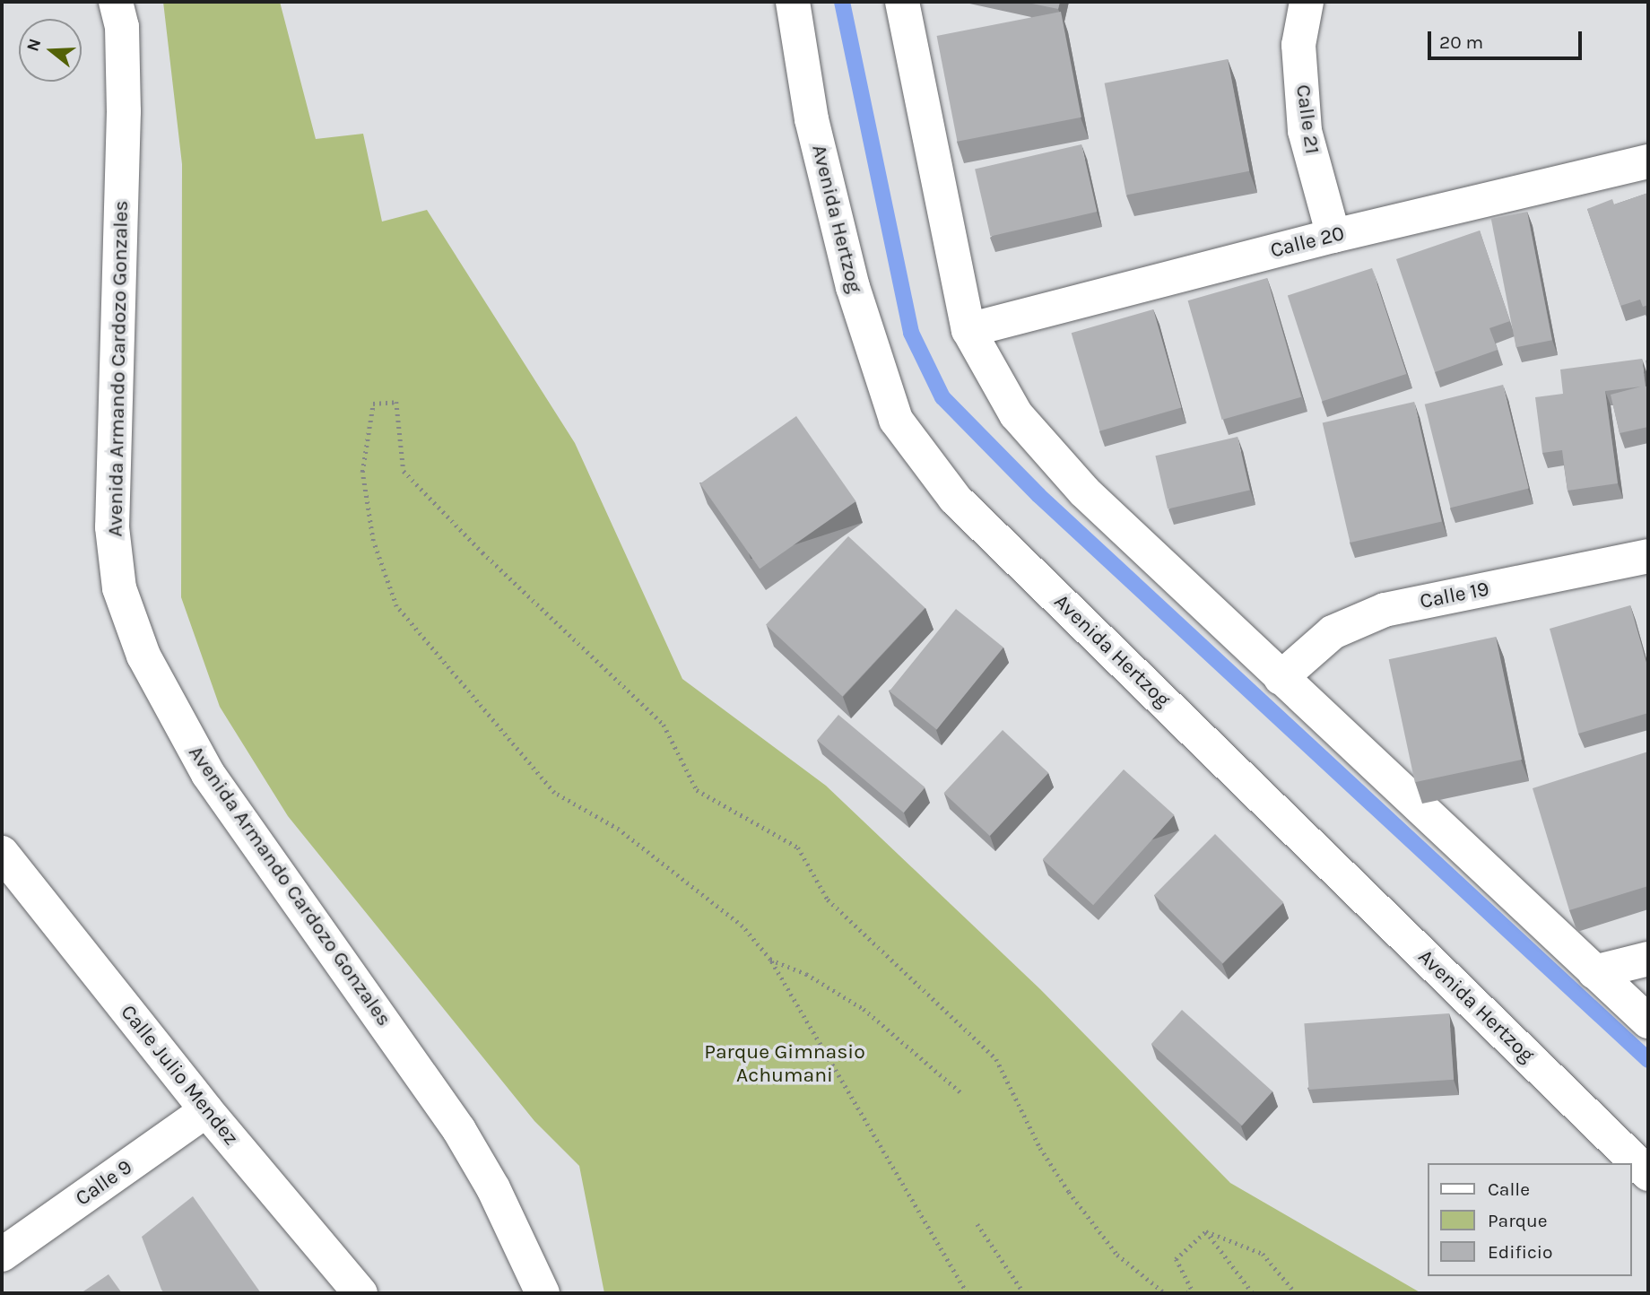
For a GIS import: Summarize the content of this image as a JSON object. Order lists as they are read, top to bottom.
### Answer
{
  "streets": {
    "street": [
      "Calle 21",
      "Avenida Hertzog",
      "Calle 20",
      "Avenida Armando Cardozo Gonzales",
      "Calle 19",
      "Calle Julio Mendez",
      "Calle 9"
    ]
  },
  "crossings": [
    ["Calle 21", "Calle 20"],
    ["Calle Julio Mendez", "Calle 9"]
  ],
  "parks": ["Parque Gimnasio Achumani"],
  "legend": ["Calle", "Parque", "Edificio"],
  "scale_bar": "20 m",
  "north": "left"
}
